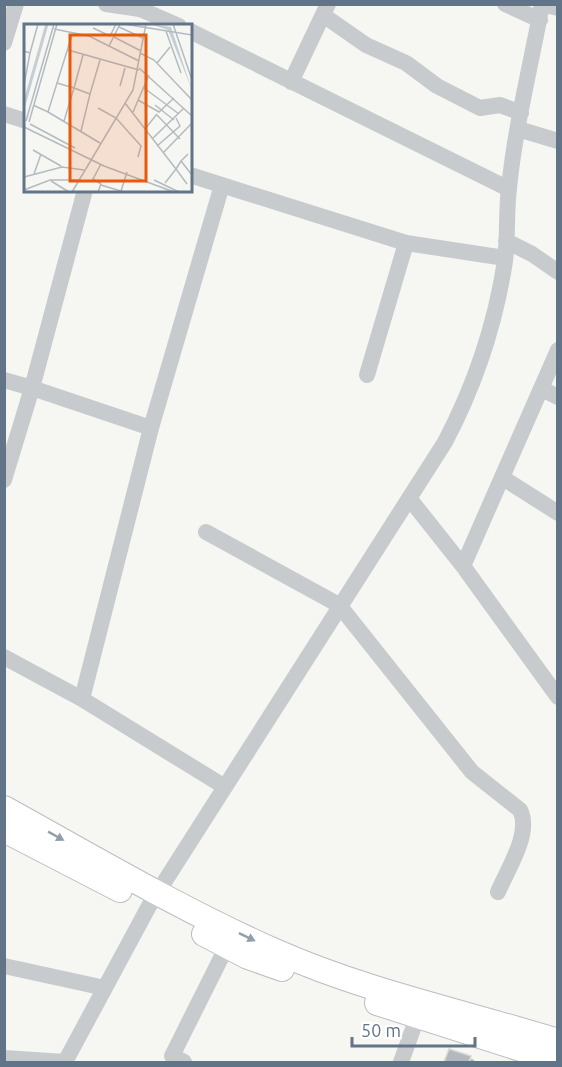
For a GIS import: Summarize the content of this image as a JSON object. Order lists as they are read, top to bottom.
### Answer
{
  "scale_bar": "50 m"
}
